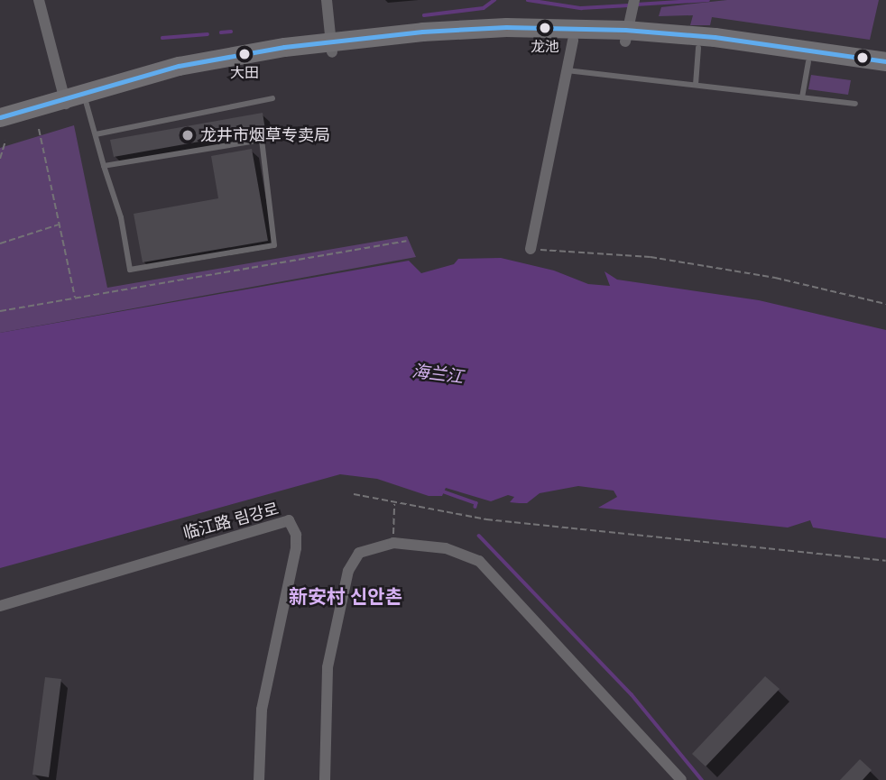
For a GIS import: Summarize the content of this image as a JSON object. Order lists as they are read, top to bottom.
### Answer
{
  "streets": {
    "street": ["临江路 림강로"]
  },
  "districts": ["新安村 신안촌"],
  "water": ["海兰江"],
  "places": ["龙池", "大田", "龙井市烟草专卖局"]
}
